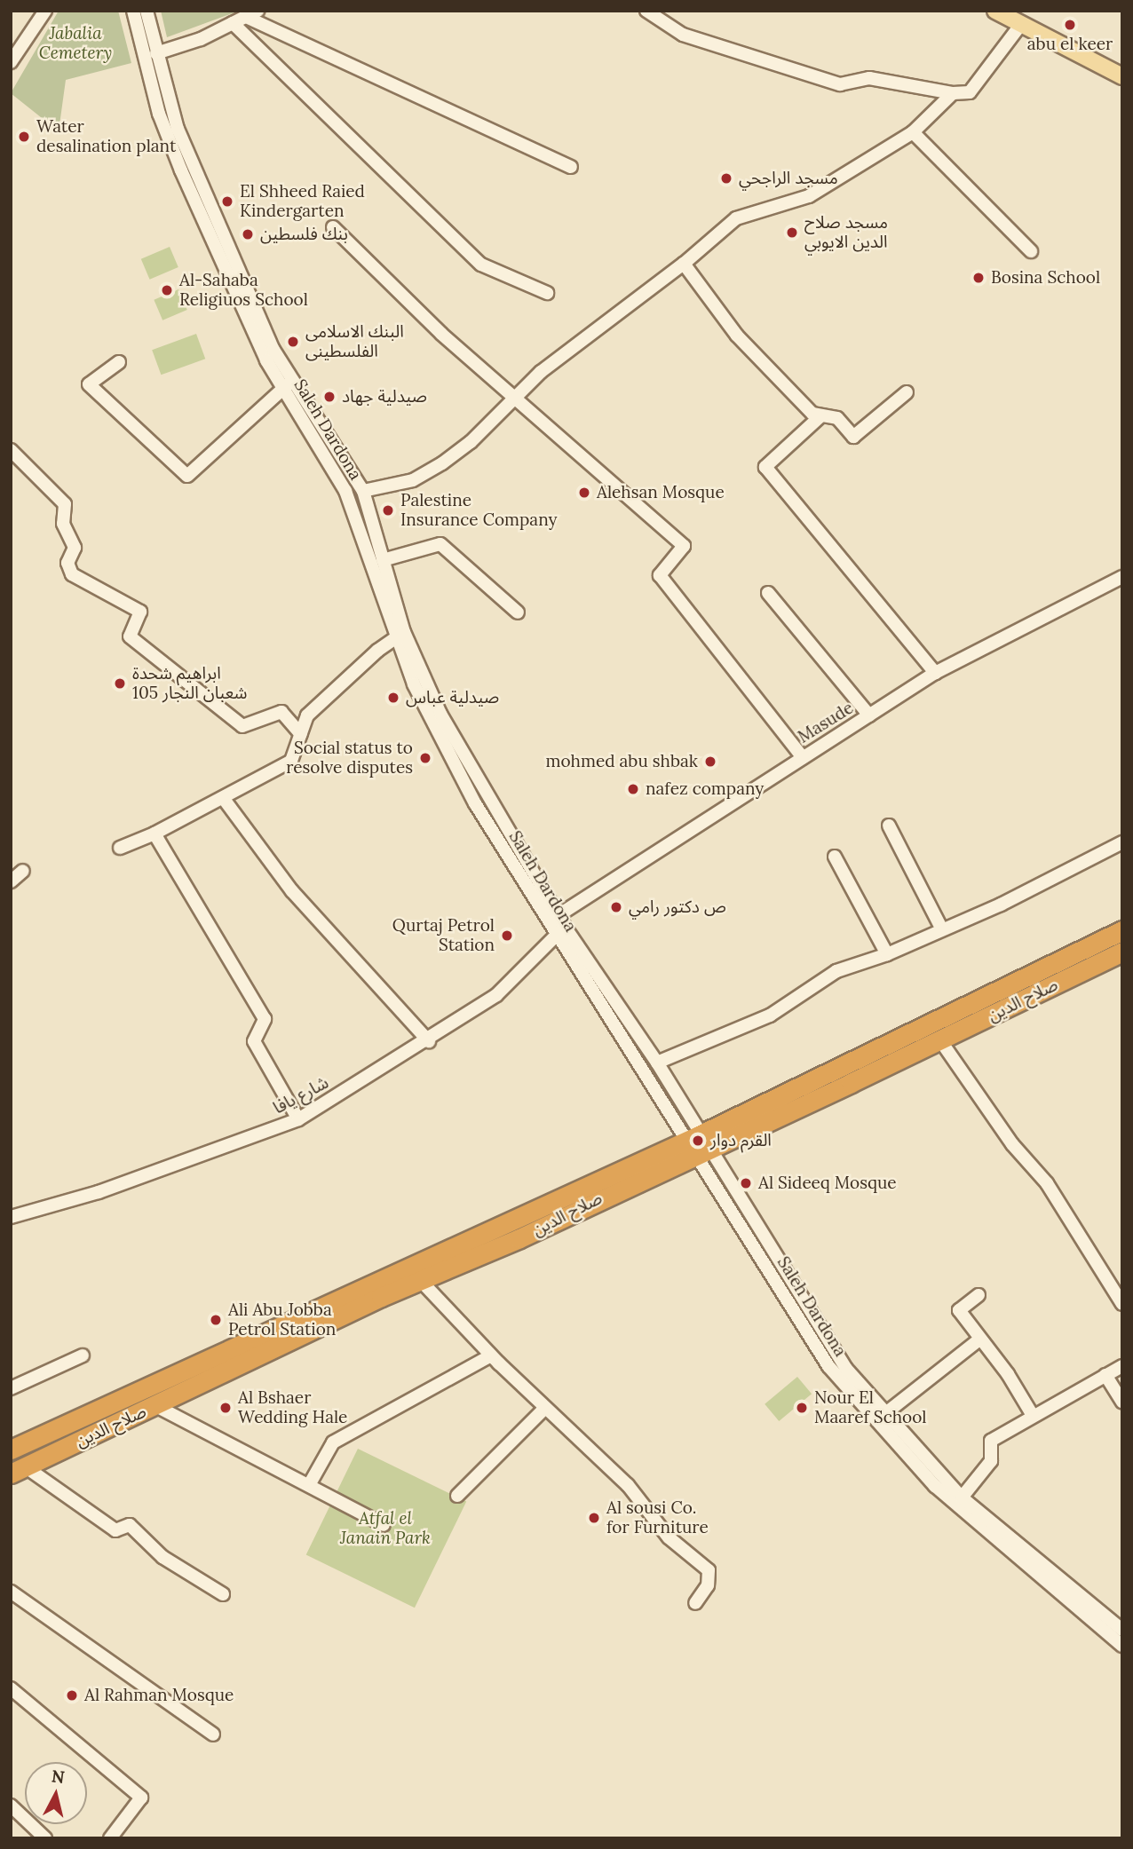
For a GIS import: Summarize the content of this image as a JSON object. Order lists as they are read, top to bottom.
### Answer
{
  "streets": {
    "highway": ["صلاح الدين"],
    "street": ["Saleh Dardona", "Masude", "شارع يافا"]
  },
  "crossings": [
    ["Saleh Dardona", "Masude"],
    ["Saleh Dardona", "صلاح الدين"],
    ["Saleh Dardona", "شارع يافا"]
  ],
  "parks": ["Jabalia Cemetery", "Atfal el Janain Park"],
  "places": [
    "abu el keer",
    "Water desalination plant",
    "مسجد الراجحي",
    "El Shheed Raied Kindergarten",
    "مسجد صلاح الدين الايوبي",
    "بنك فلسطين",
    "Bosina School",
    "Al-Sahaba Religiuos School",
    "البنك الاسلامى الفلسطينى",
    "صيدلية جهاد",
    "Alehsan Mosque",
    "Palestine Insurance Company",
    "ابراهيم شحدة شعبان النجار 105",
    "صيدلية عباس",
    "Social status to resolve disputes",
    "mohmed abu shbak",
    "nafez company",
    "ص دكتور رامي",
    "Qurtaj Petrol Station",
    "القرم دوار",
    "Al Sideeq Mosque",
    "Ali Abu Jobba Petrol Station",
    "Al Bshaer Wedding Hale",
    "Nour El Maaref School",
    "Al sousi Co. for Furniture",
    "Al Rahman Mosque"
  ],
  "north": "top"
}
